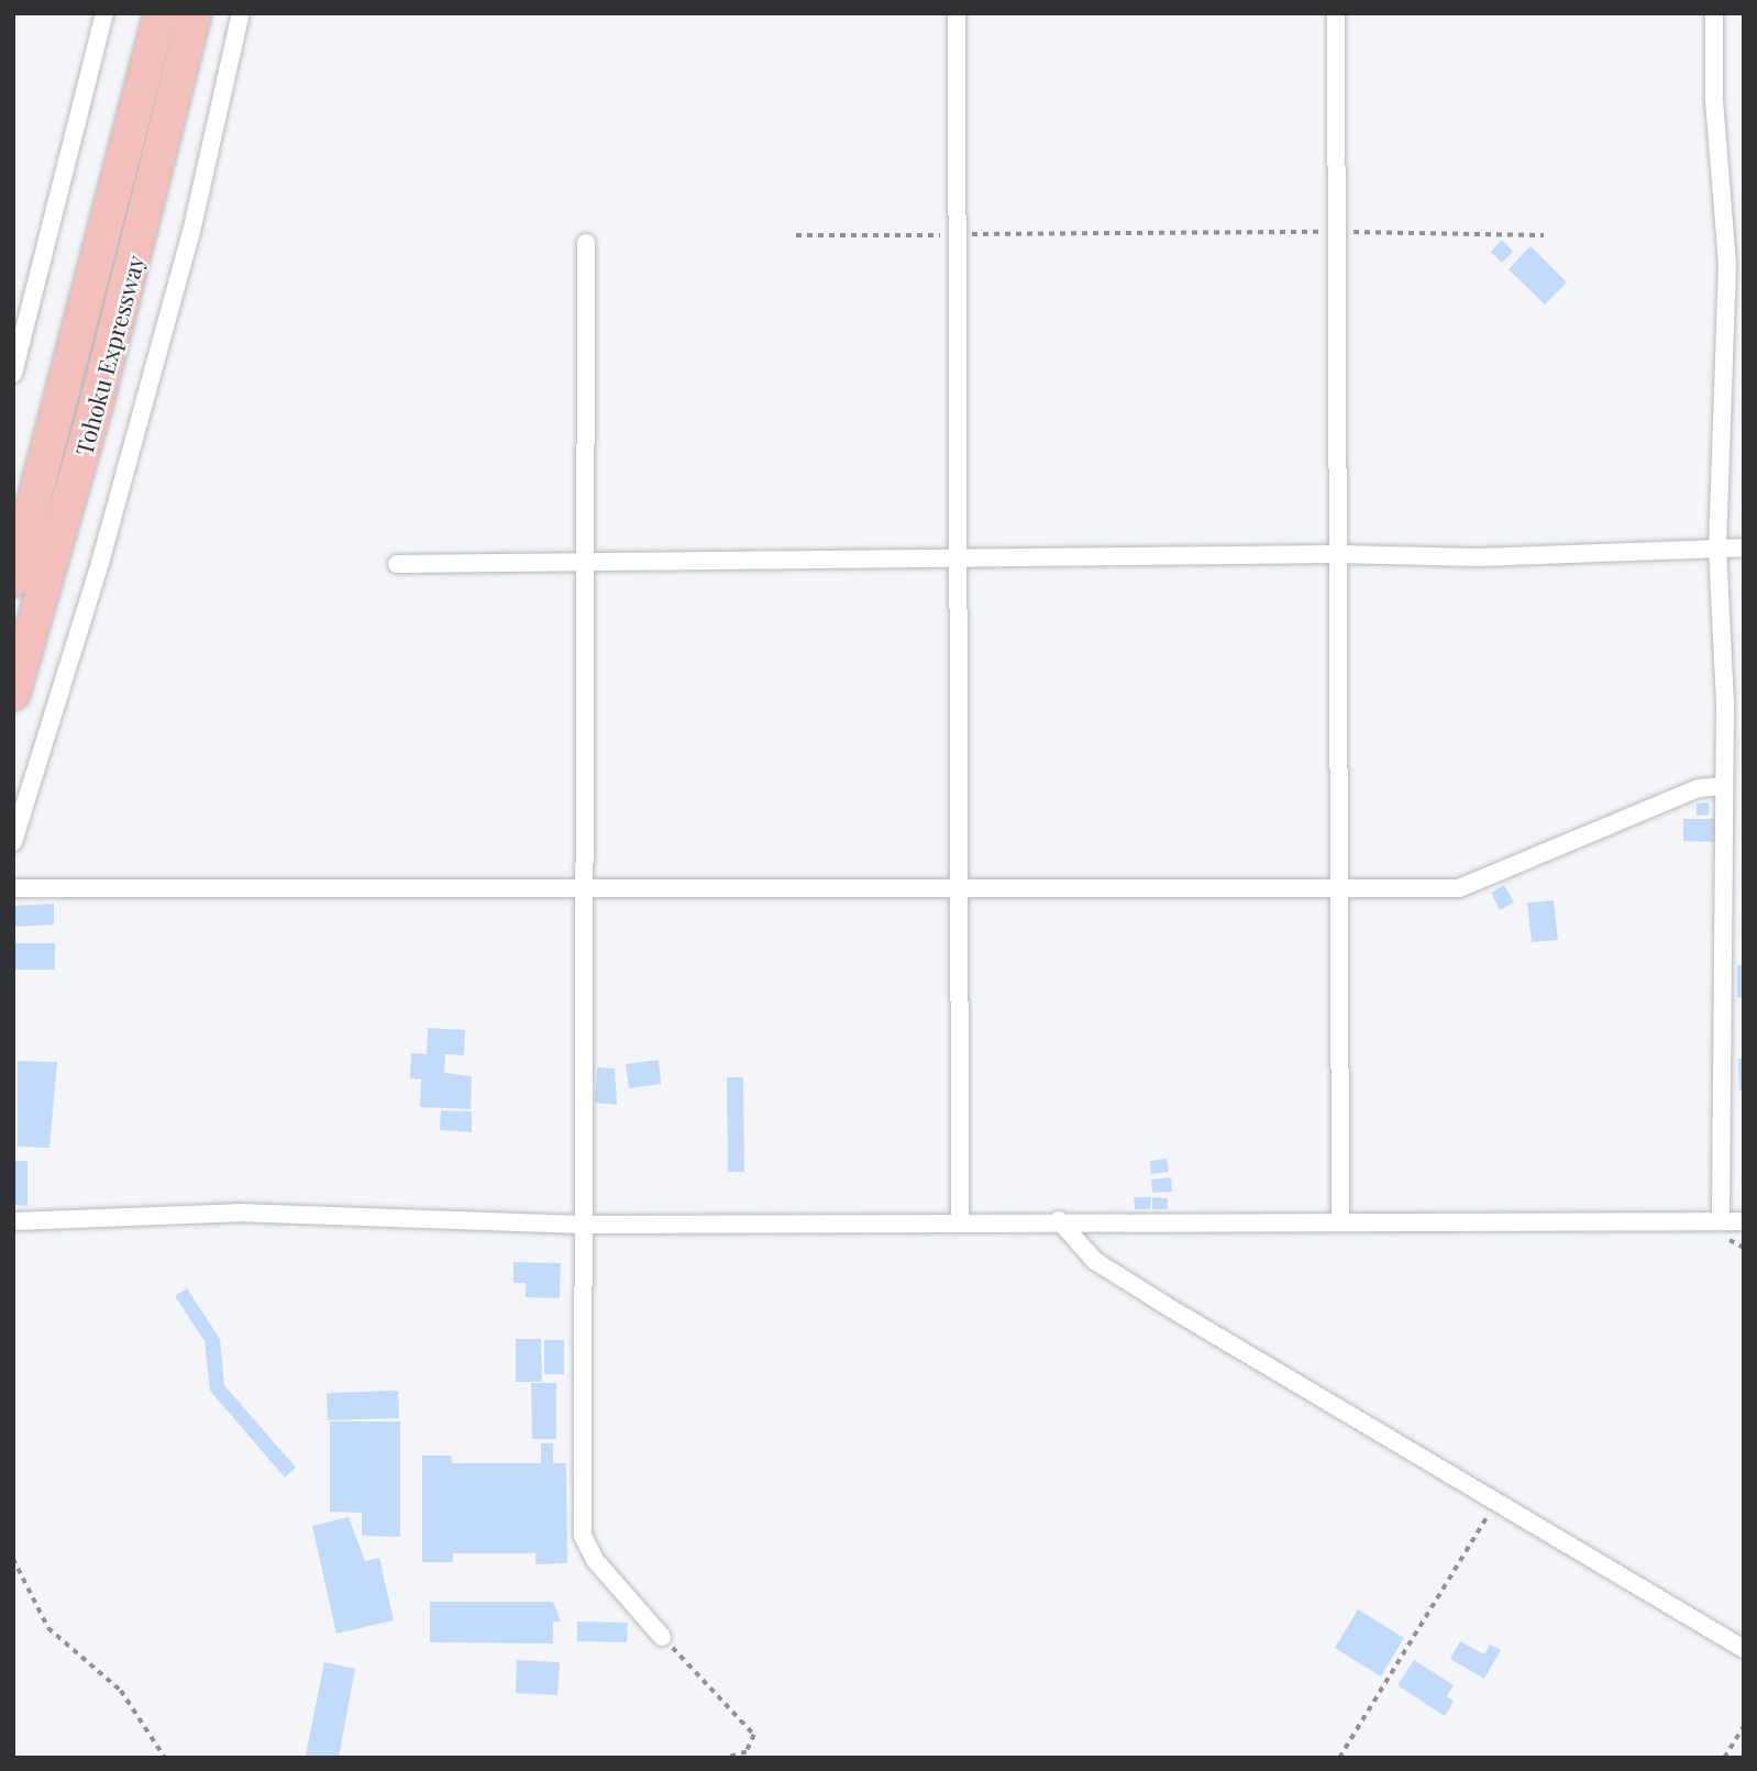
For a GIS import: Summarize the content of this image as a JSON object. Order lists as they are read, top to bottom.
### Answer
{
  "streets": {
    "highway": ["Tohoku Expressway"]
  }
}
